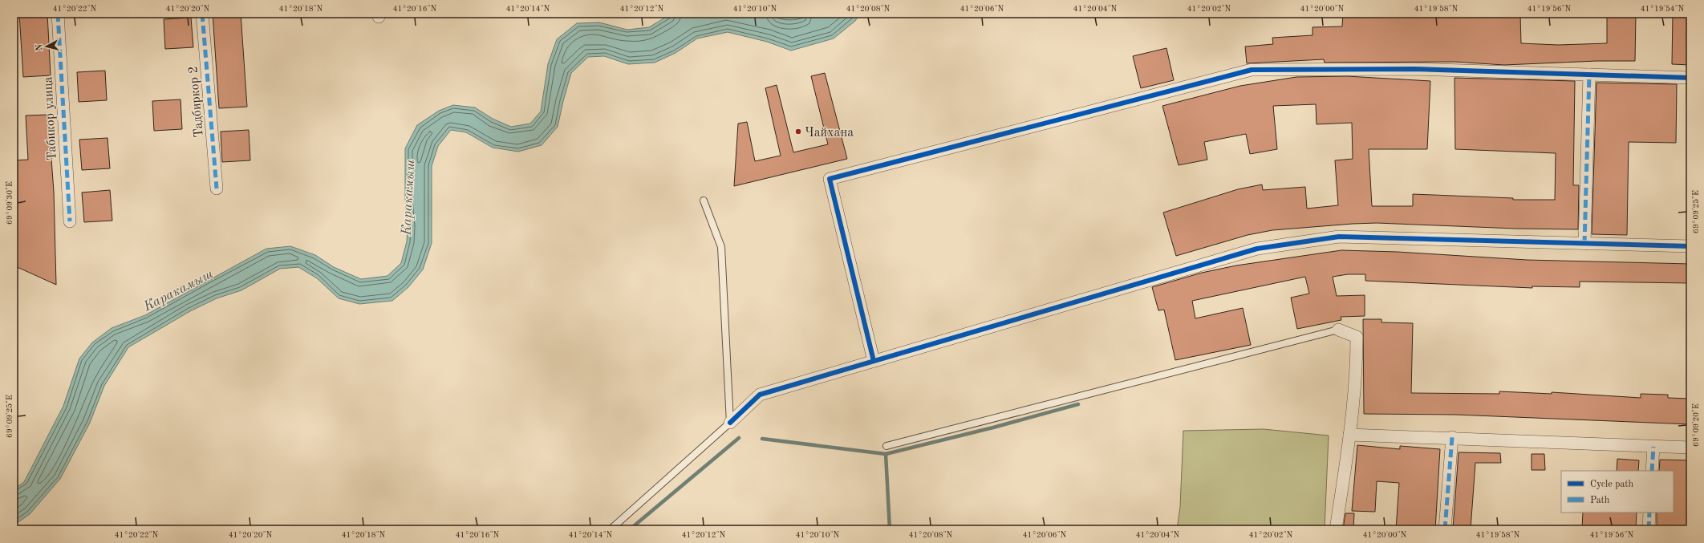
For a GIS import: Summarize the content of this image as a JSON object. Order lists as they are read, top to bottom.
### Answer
{
  "streets": {
    "street": ["Тадбиркор 2", "Табикор улица"]
  },
  "water": ["Каракамыш"],
  "places": ["Чайхана"],
  "legend": ["Cycle path", "Path"],
  "north": "left",
  "coordinates": [
    "41°20'22\"N",
    "41°20'20\"N",
    "41°20'18\"N",
    "41°20'16\"N",
    "41°20'14\"N",
    "41°20'12\"N",
    "41°20'10\"N",
    "41°20'08\"N",
    "41°20'06\"N",
    "41°20'04\"N",
    "41°20'02\"N",
    "41°20'00\"N",
    "41°19'58\"N",
    "41°19'56\"N",
    "41°19'54\"N",
    "69°09'30\"E",
    "69°09'25\"E",
    "69°09'20\"E"
  ]
}
